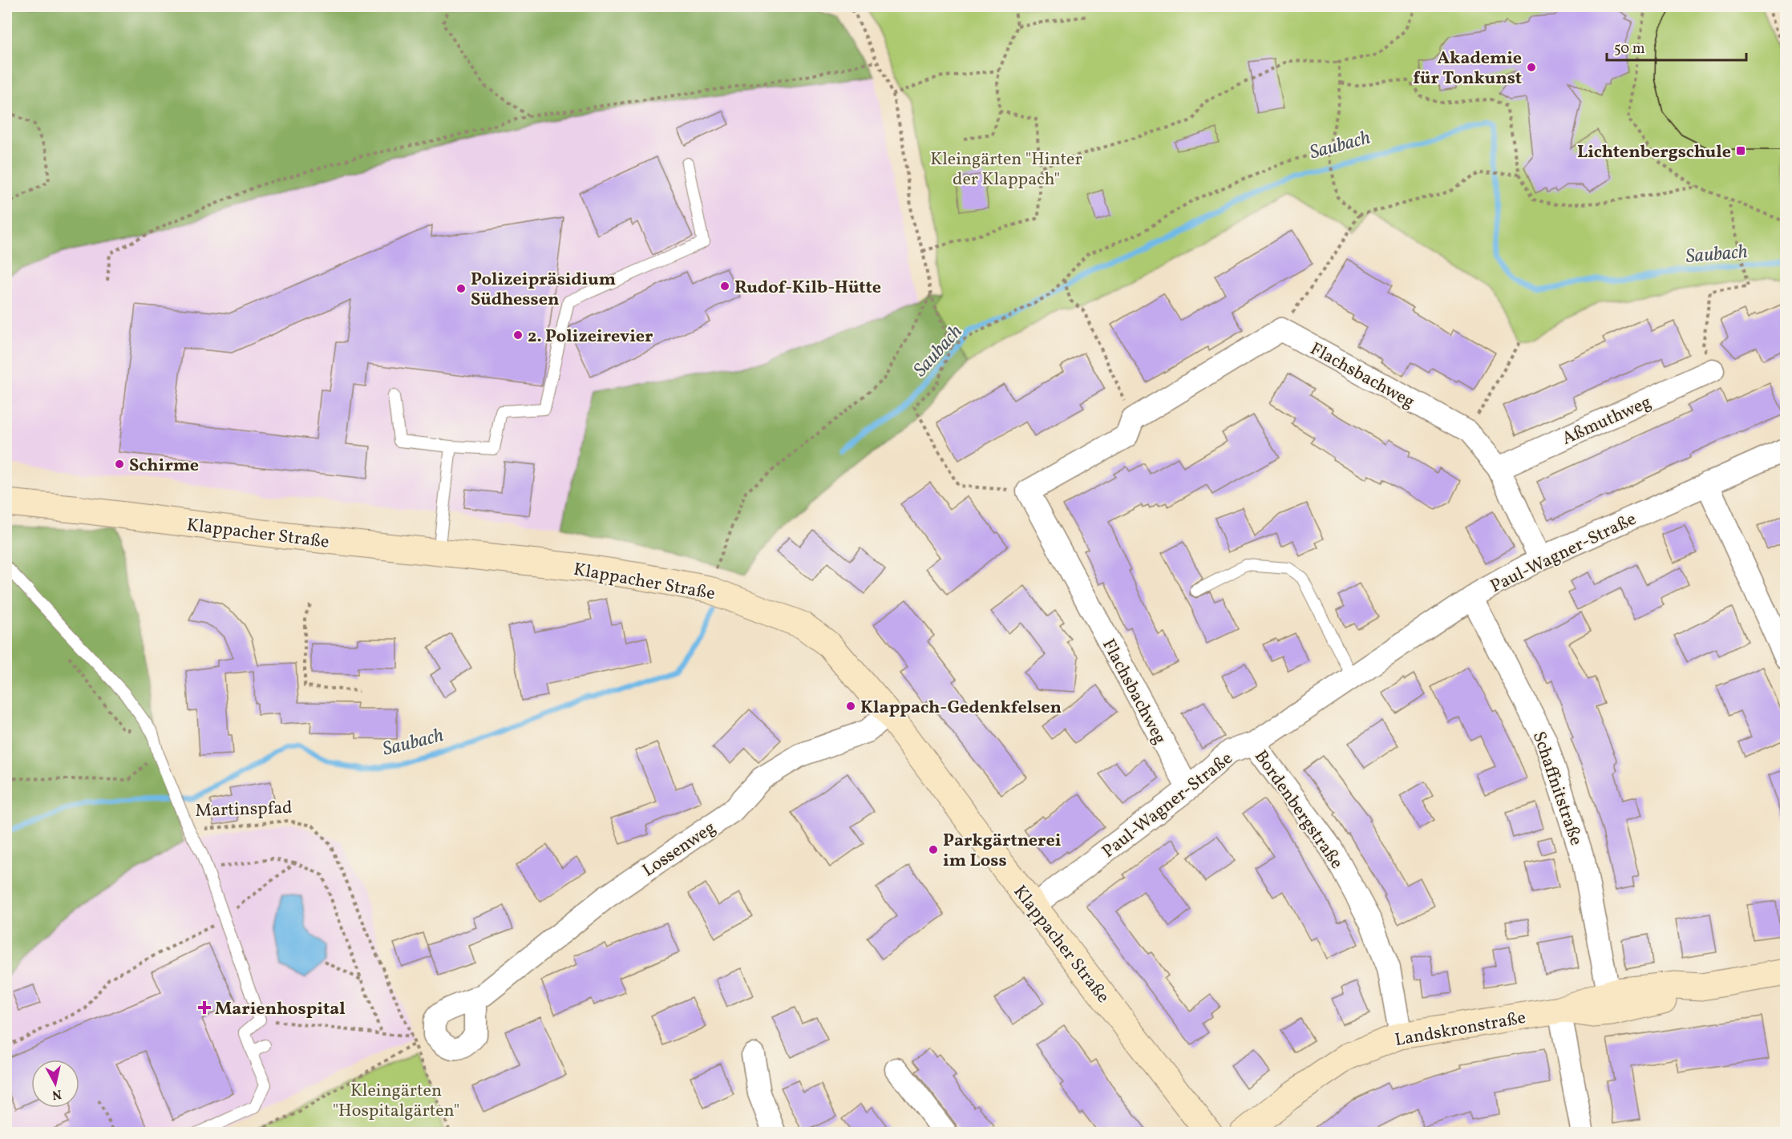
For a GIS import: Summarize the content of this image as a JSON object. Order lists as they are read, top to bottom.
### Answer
{
  "streets": {
    "main road": ["Klappacher Straße", "Landskronstraße"],
    "street": [
      "Flachsbachweg",
      "Aßmuthweg",
      "Paul-Wagner-Straße",
      "Schaffnitstraße",
      "Bordenbergstraße",
      "Lossenweg"
    ],
    "lane": ["Martinspfad"]
  },
  "crossings": [
    ["Flachsbachweg", "Aßmuthweg"],
    ["Flachsbachweg", "Paul-Wagner-Straße"],
    ["Klappacher Straße", "Paul-Wagner-Straße"],
    ["Klappacher Straße", "Lossenweg"],
    ["Paul-Wagner-Straße", "Schaffnitstraße"],
    ["Paul-Wagner-Straße", "Bordenbergstraße"],
    ["Schaffnitstraße", "Landskronstraße"],
    ["Bordenbergstraße", "Landskronstraße"]
  ],
  "water": ["Saubach"],
  "parks": ["Kleingärten \"Hinter der Klappach\"", "Kleingärten \"Hospitalgärten\""],
  "places": {
    "other": [
      "Akademie für Tonkunst",
      "Rudof-Kilb-Hütte",
      "Polizeipräsidium Südhessen",
      "2. Polizeirevier",
      "Schirme",
      "Klappach-Gedenkfelsen",
      "Parkgärtnerei im Loss"
    ],
    "transit": ["Lichtenbergschule"],
    "health": ["Marienhospital"]
  },
  "scale_bar": "50 m",
  "north": "bottom"
}
